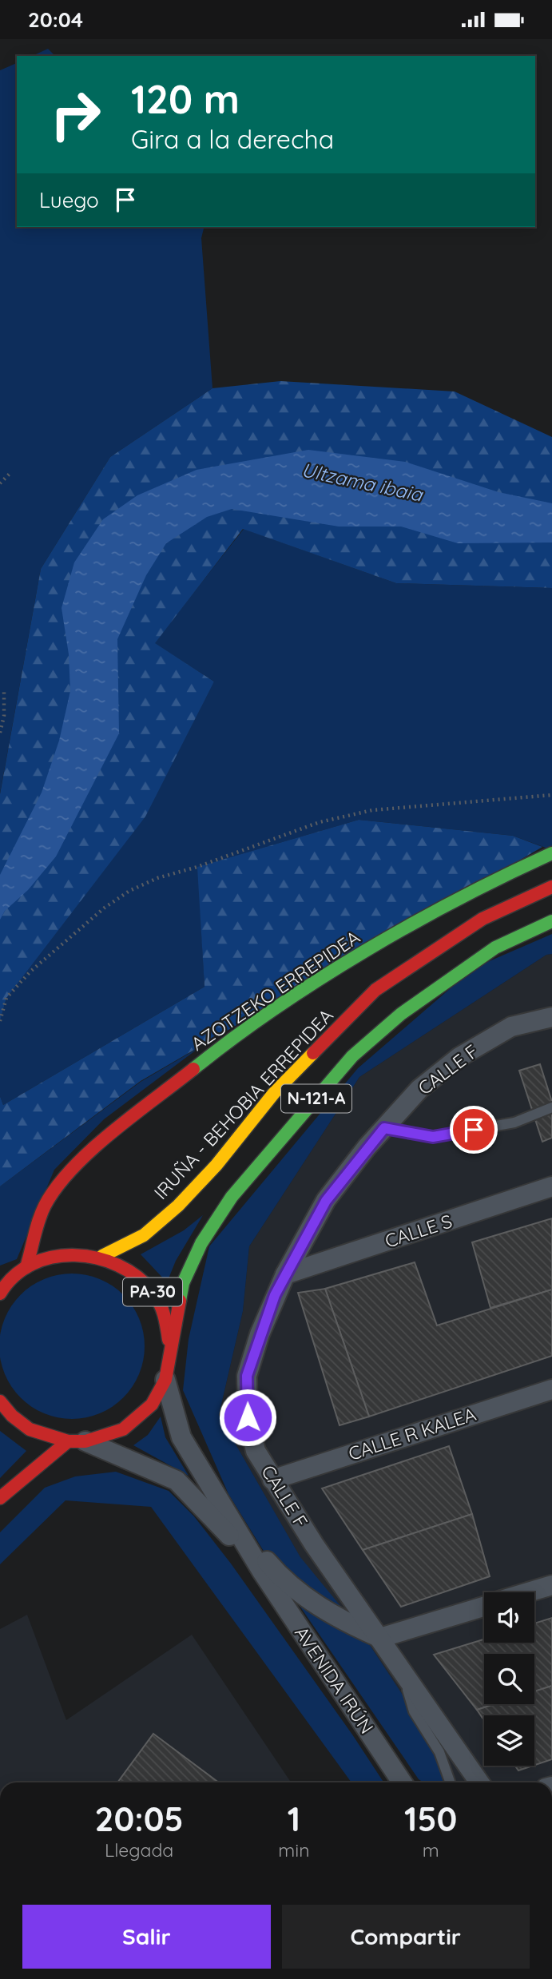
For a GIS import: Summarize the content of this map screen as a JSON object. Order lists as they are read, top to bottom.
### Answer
{
  "streets": {
    "main road": [
      "AZOTZEKO ERREPIDEA",
      "N-121-A",
      "IRUÑA - BEHOBIA ERREPIDEA",
      "PA-30"
    ],
    "street": [
      "CALLE F",
      "CALLE S",
      "CALLE R KALEA",
      "AVENIDA IRÚN"
    ]
  },
  "crossings": [
    ["AZOTZEKO ERREPIDEA", "PA-30"],
    ["CALLE F", "CALLE S"],
    ["CALLE F", "CALLE R KALEA"],
    ["CALLE F", "AVENIDA IRÚN"],
    ["N-121-A", "PA-30"],
    ["IRUÑA - BEHOBIA ERREPIDEA", "PA-30"],
    ["PA-30", "AVENIDA IRÚN"]
  ],
  "water": ["Ultzama ibaia"],
  "page": {
    "status": "20:04",
    "turn": ["120 m", "Gira a la derecha"],
    "then": "Luego",
    "eta": [
      "20:05",
      "Llegada",
      "1",
      "min",
      "150",
      "m"
    ],
    "buttons": ["Salir", "Compartir"]
  }
}
